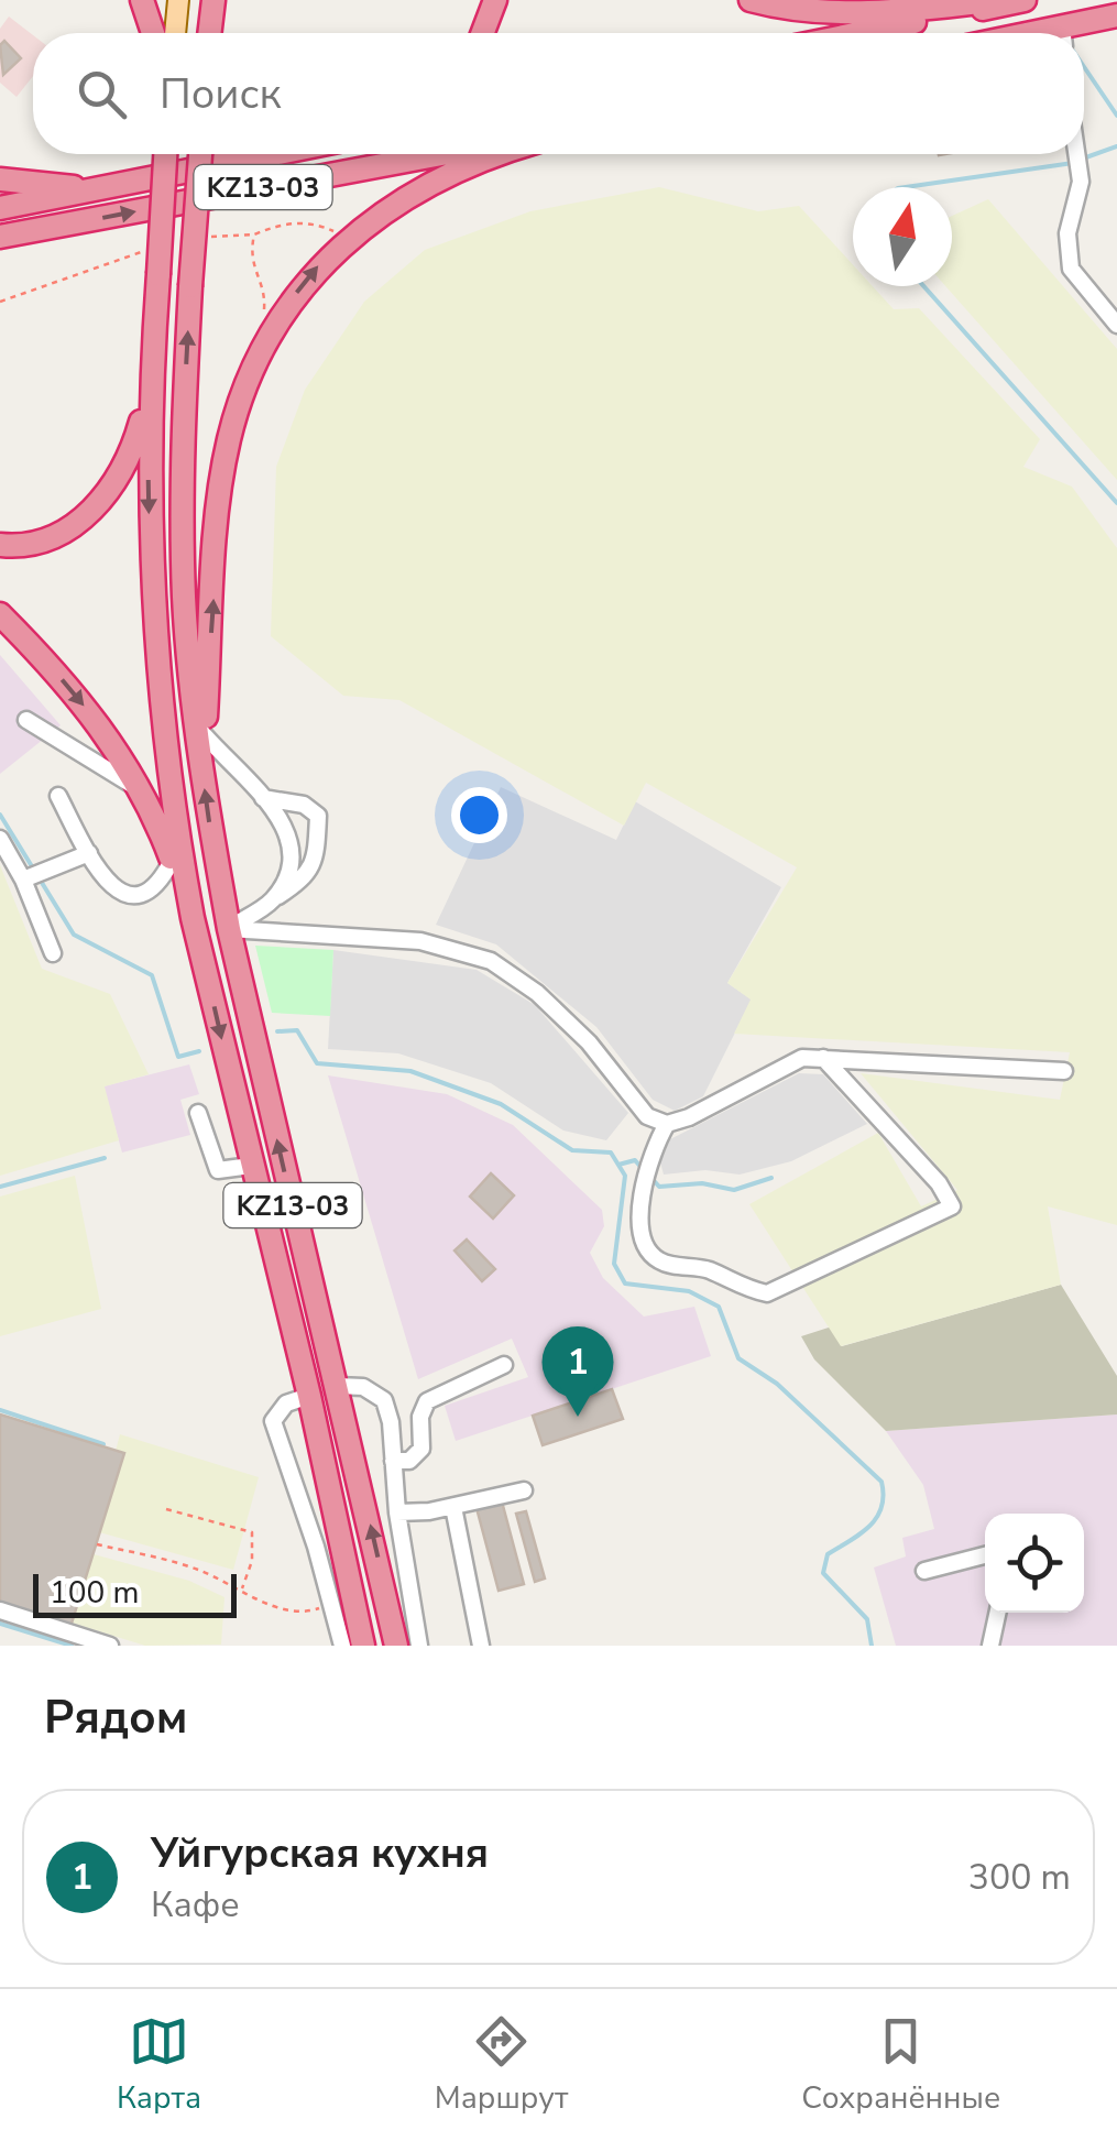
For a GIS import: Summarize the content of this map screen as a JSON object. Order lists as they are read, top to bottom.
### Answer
{
  "streets": {
    "highway": ["KZ13-03"]
  },
  "scale_bar": "100 m",
  "north": "top",
  "page": {
    "search": "Поиск",
    "pins": "1",
    "scale": "100 m",
    "heading": "Рядом",
    "list": [
      {
        "mark": "1",
        "name": "Уйгурская кухня",
        "note": "Кафе",
        "value": "300 m"
      }
    ],
    "nav": ["Карта", "Маршрут", "Сохранённые"]
  }
}
